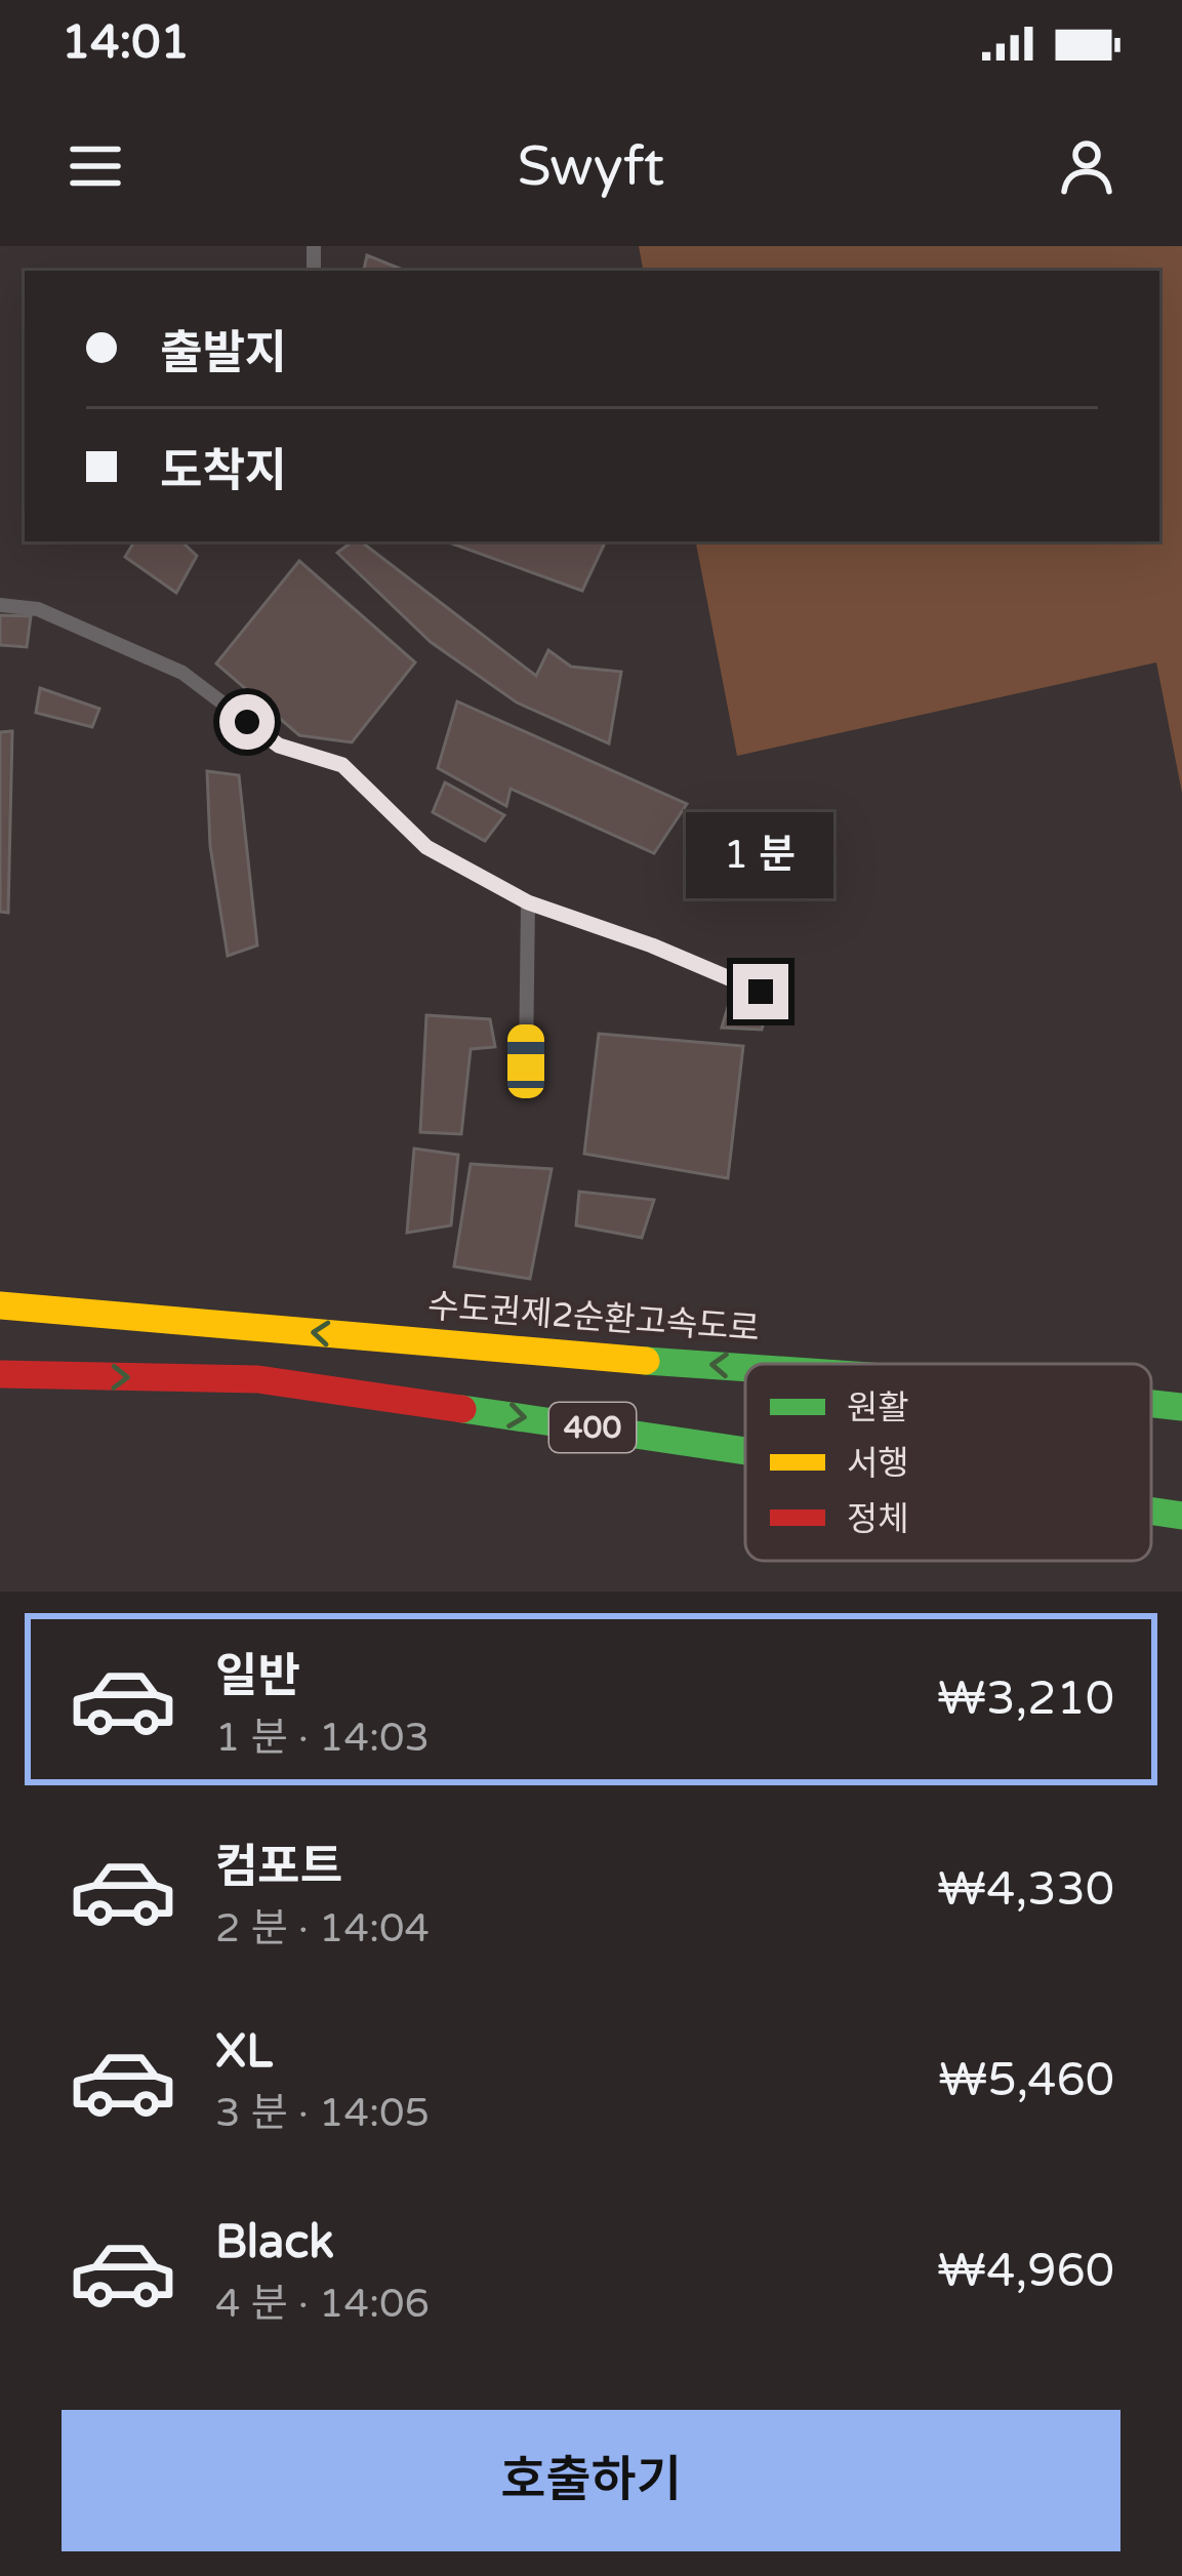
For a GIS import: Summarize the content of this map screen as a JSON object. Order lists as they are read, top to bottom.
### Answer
{
  "streets": {
    "highway": ["수도권제2순환고속도로", "400"]
  },
  "legend": ["원활", "서행", "정체"],
  "page": {
    "status": "14:01",
    "header": "Swyft",
    "banner": ["출발지", "도착지"],
    "bubble": "1 분",
    "list": [
      {
        "name": "일반",
        "note": "1 분 · 14:03",
        "value": "₩3,210"
      },
      {
        "name": "컴포트",
        "note": "2 분 · 14:04",
        "value": "₩4,330"
      },
      {
        "name": "XL",
        "note": "3 분 · 14:05",
        "value": "₩5,460"
      },
      {
        "name": "Black",
        "note": "4 분 · 14:06",
        "value": "₩4,960"
      }
    ],
    "buttons": "호출하기"
  }
}
